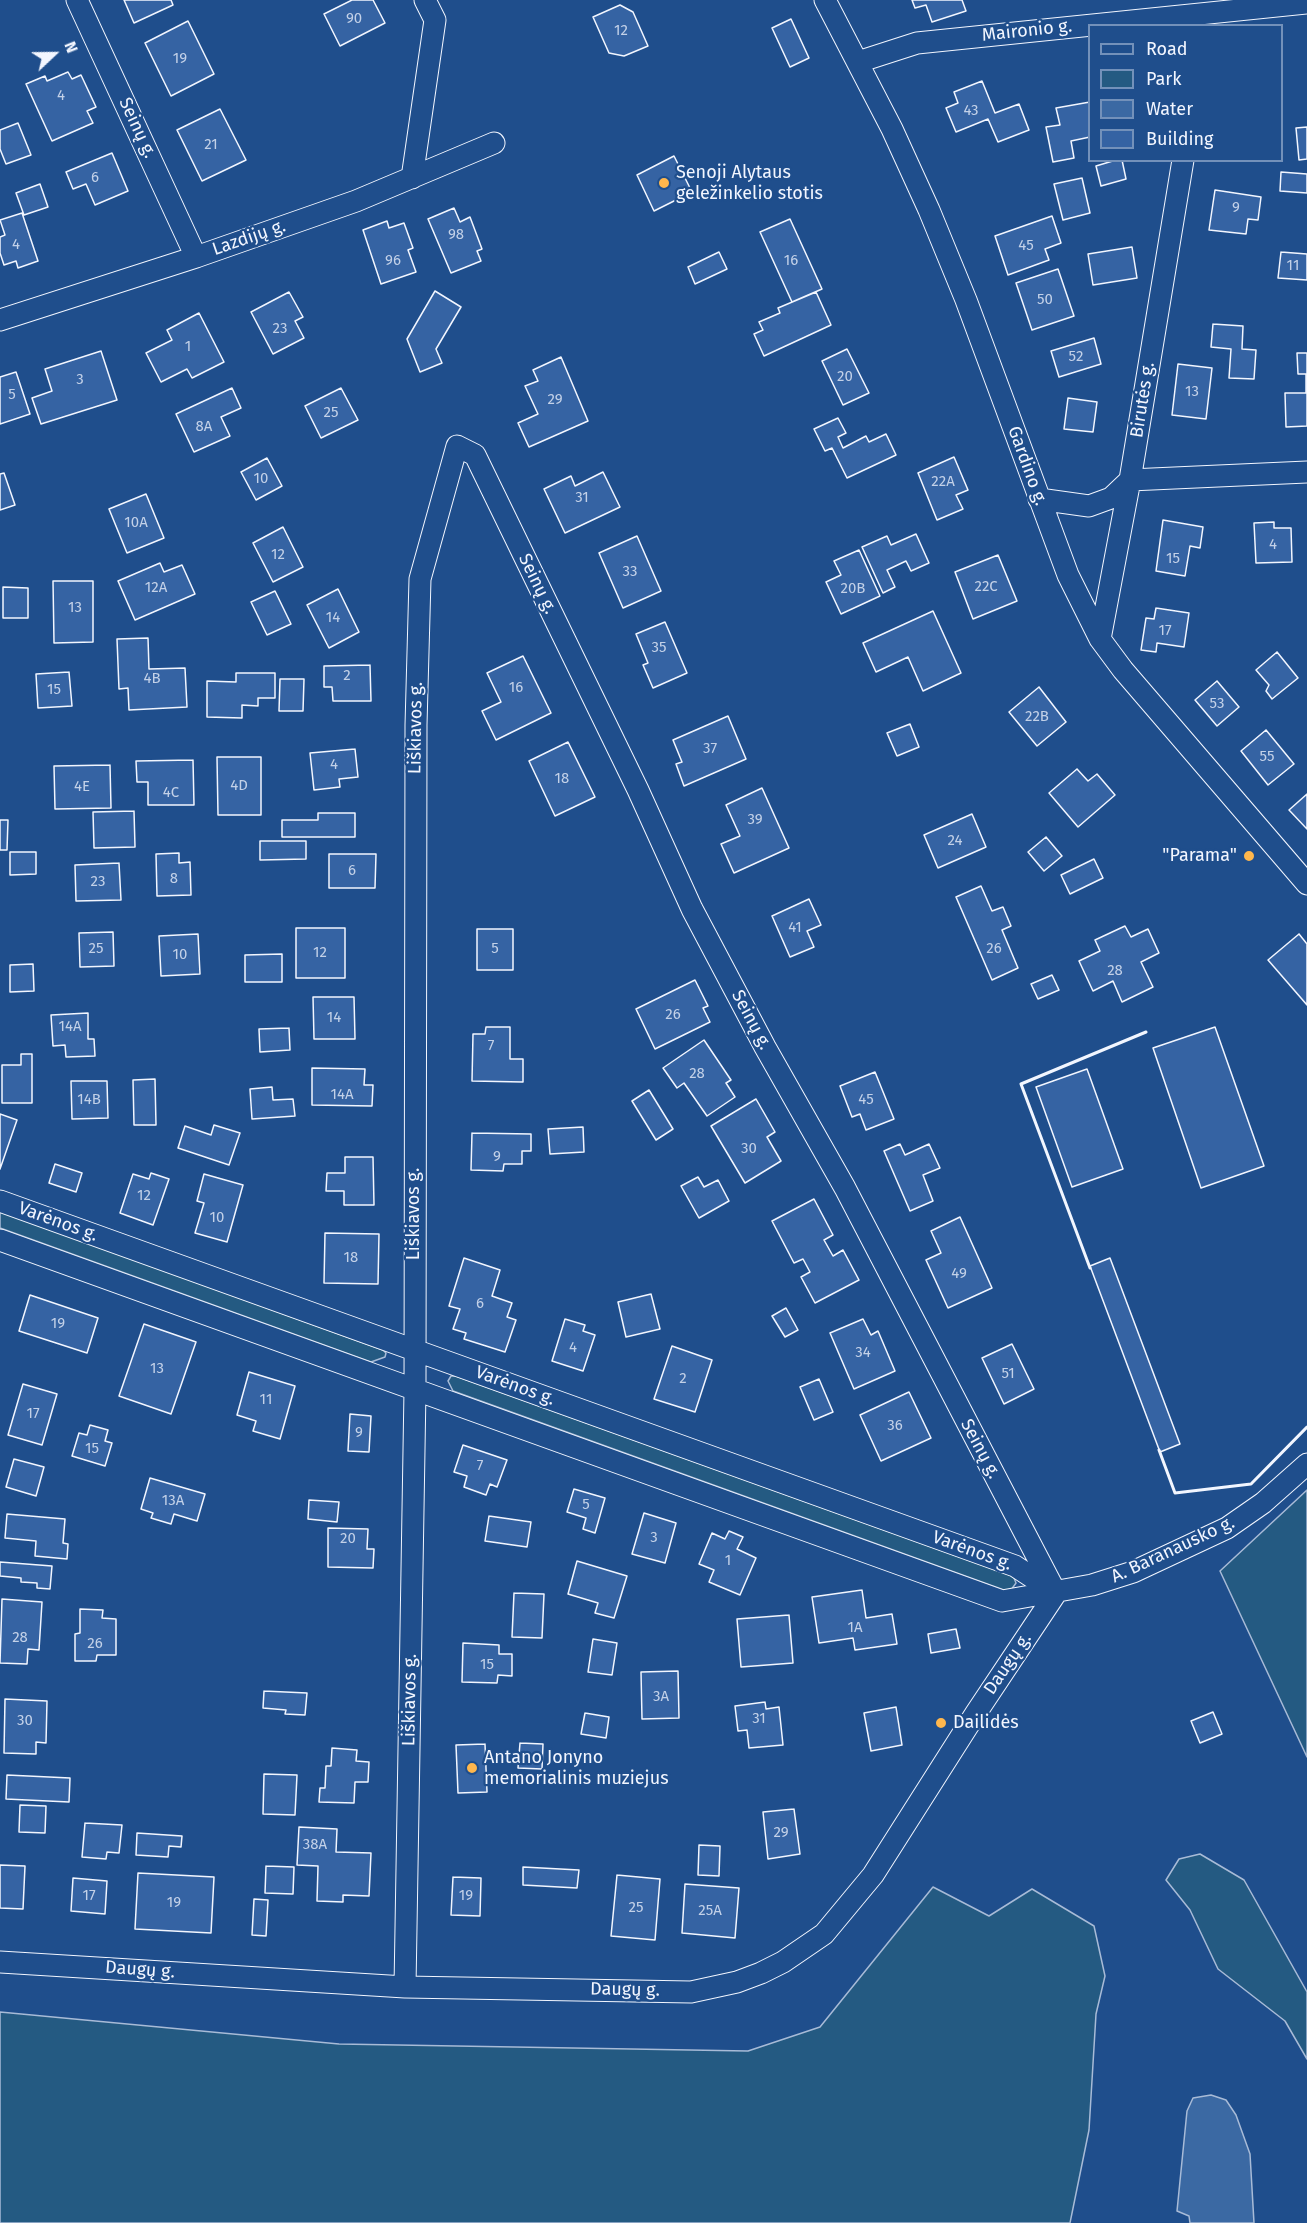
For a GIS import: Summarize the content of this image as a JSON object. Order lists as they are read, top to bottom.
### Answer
{
  "streets": {
    "street": [
      "Maironio g.",
      "Seinų g.",
      "Lazdijų g.",
      "Birutės g.",
      "Gardino g.",
      "Liškiavos g.",
      "Varėnos g.",
      "A. Baranausko g.",
      "Daugų g."
    ]
  },
  "crossings": [
    ["Maironio g.", "Gardino g."],
    ["Seinų g.", "Lazdijų g."],
    ["Seinų g.", "Liškiavos g."],
    ["Seinų g.", "Varėnos g."],
    ["Seinų g.", "A. Baranausko g."],
    ["Seinų g.", "Daugų g."],
    ["Birutės g.", "Gardino g."],
    ["Liškiavos g.", "Varėnos g."],
    ["Liškiavos g.", "Daugų g."],
    ["Varėnos g.", "A. Baranausko g."],
    ["Varėnos g.", "Daugų g."],
    ["A. Baranausko g.", "Daugų g."]
  ],
  "places": [
    "Senoji Alytaus geležinkelio stotis",
    "\"Parama\"",
    "Dailidės",
    "Antano Jonyno memorialinis muziejus"
  ],
  "house_numbers": [
    "90",
    "12",
    "19",
    "4",
    "43",
    "21",
    "6",
    "9",
    "98",
    "4",
    "45",
    "96",
    "16",
    "11",
    "50",
    "23",
    "1",
    "52",
    "20",
    "3",
    "13",
    "5",
    "29",
    "25",
    "8A",
    "10",
    "22A",
    "31",
    "10A",
    "4",
    "12",
    "15",
    "33",
    "22C",
    "12A",
    "20B",
    "13",
    "14",
    "17",
    "35",
    "2",
    "4B",
    "16",
    "15",
    "53",
    "22B",
    "37",
    "55",
    "4",
    "18",
    "4D",
    "4E",
    "4C",
    "39",
    "24",
    "6",
    "8",
    "23",
    "41",
    "25",
    "5",
    "26",
    "12",
    "10",
    "28",
    "26",
    "14",
    "14A",
    "7",
    "28",
    "14A",
    "14B",
    "45",
    "30",
    "9",
    "12",
    "10",
    "18",
    "49",
    "6",
    "19",
    "4",
    "34",
    "13",
    "51",
    "2",
    "11",
    "17",
    "36",
    "9",
    "15",
    "7",
    "13A",
    "5",
    "3",
    "20",
    "1",
    "1A",
    "28",
    "26",
    "15",
    "3A",
    "31",
    "30",
    "29",
    "38A",
    "17",
    "19",
    "19",
    "25",
    "25A"
  ],
  "legend": [
    "Road",
    "Park",
    "Water",
    "Building"
  ],
  "north": "right"
}
